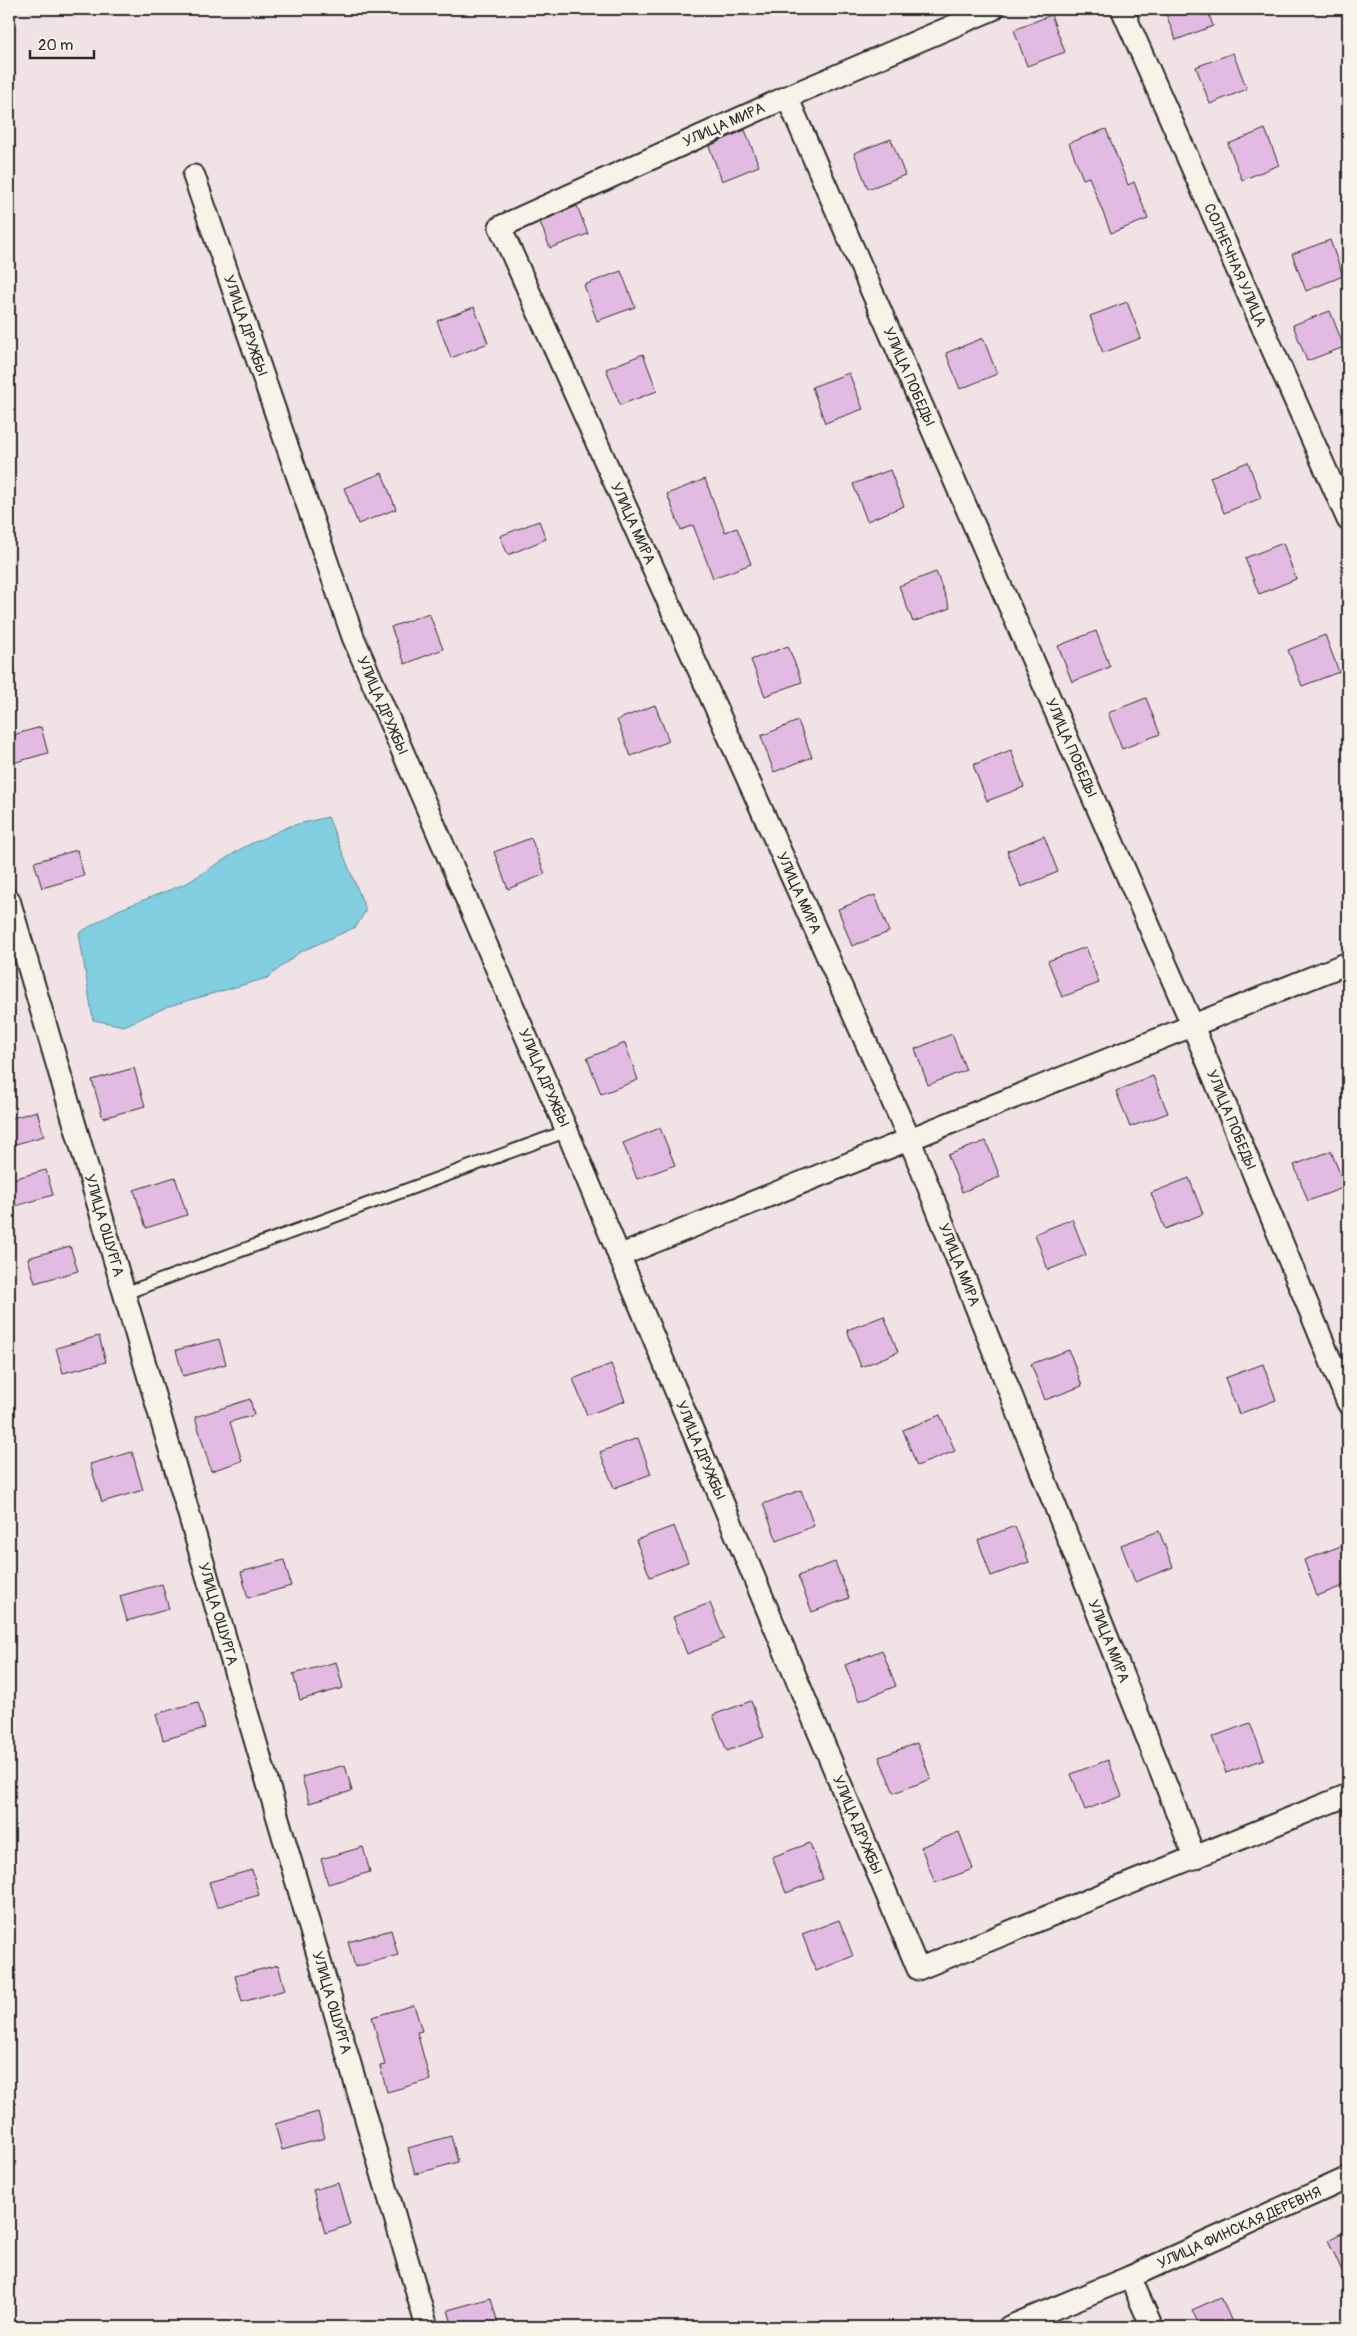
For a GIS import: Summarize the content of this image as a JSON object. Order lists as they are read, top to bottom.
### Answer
{
  "streets": {
    "street": [
      "УЛИЦА МИРА",
      "СОЛНЕЧНАЯ УЛИЦА",
      "УЛИЦА ДРУЖБЫ",
      "УЛИЦА ПОБЕДЫ",
      "УЛИЦА ОШУРГА",
      "УЛИЦА ФИНСКАЯ ДЕРЕВНЯ"
    ]
  },
  "crossings": [
    ["УЛИЦА МИРА", "УЛИЦА ДРУЖБЫ"],
    ["УЛИЦА МИРА", "УЛИЦА ПОБЕДЫ"]
  ],
  "scale_bar": "20 m"
}
